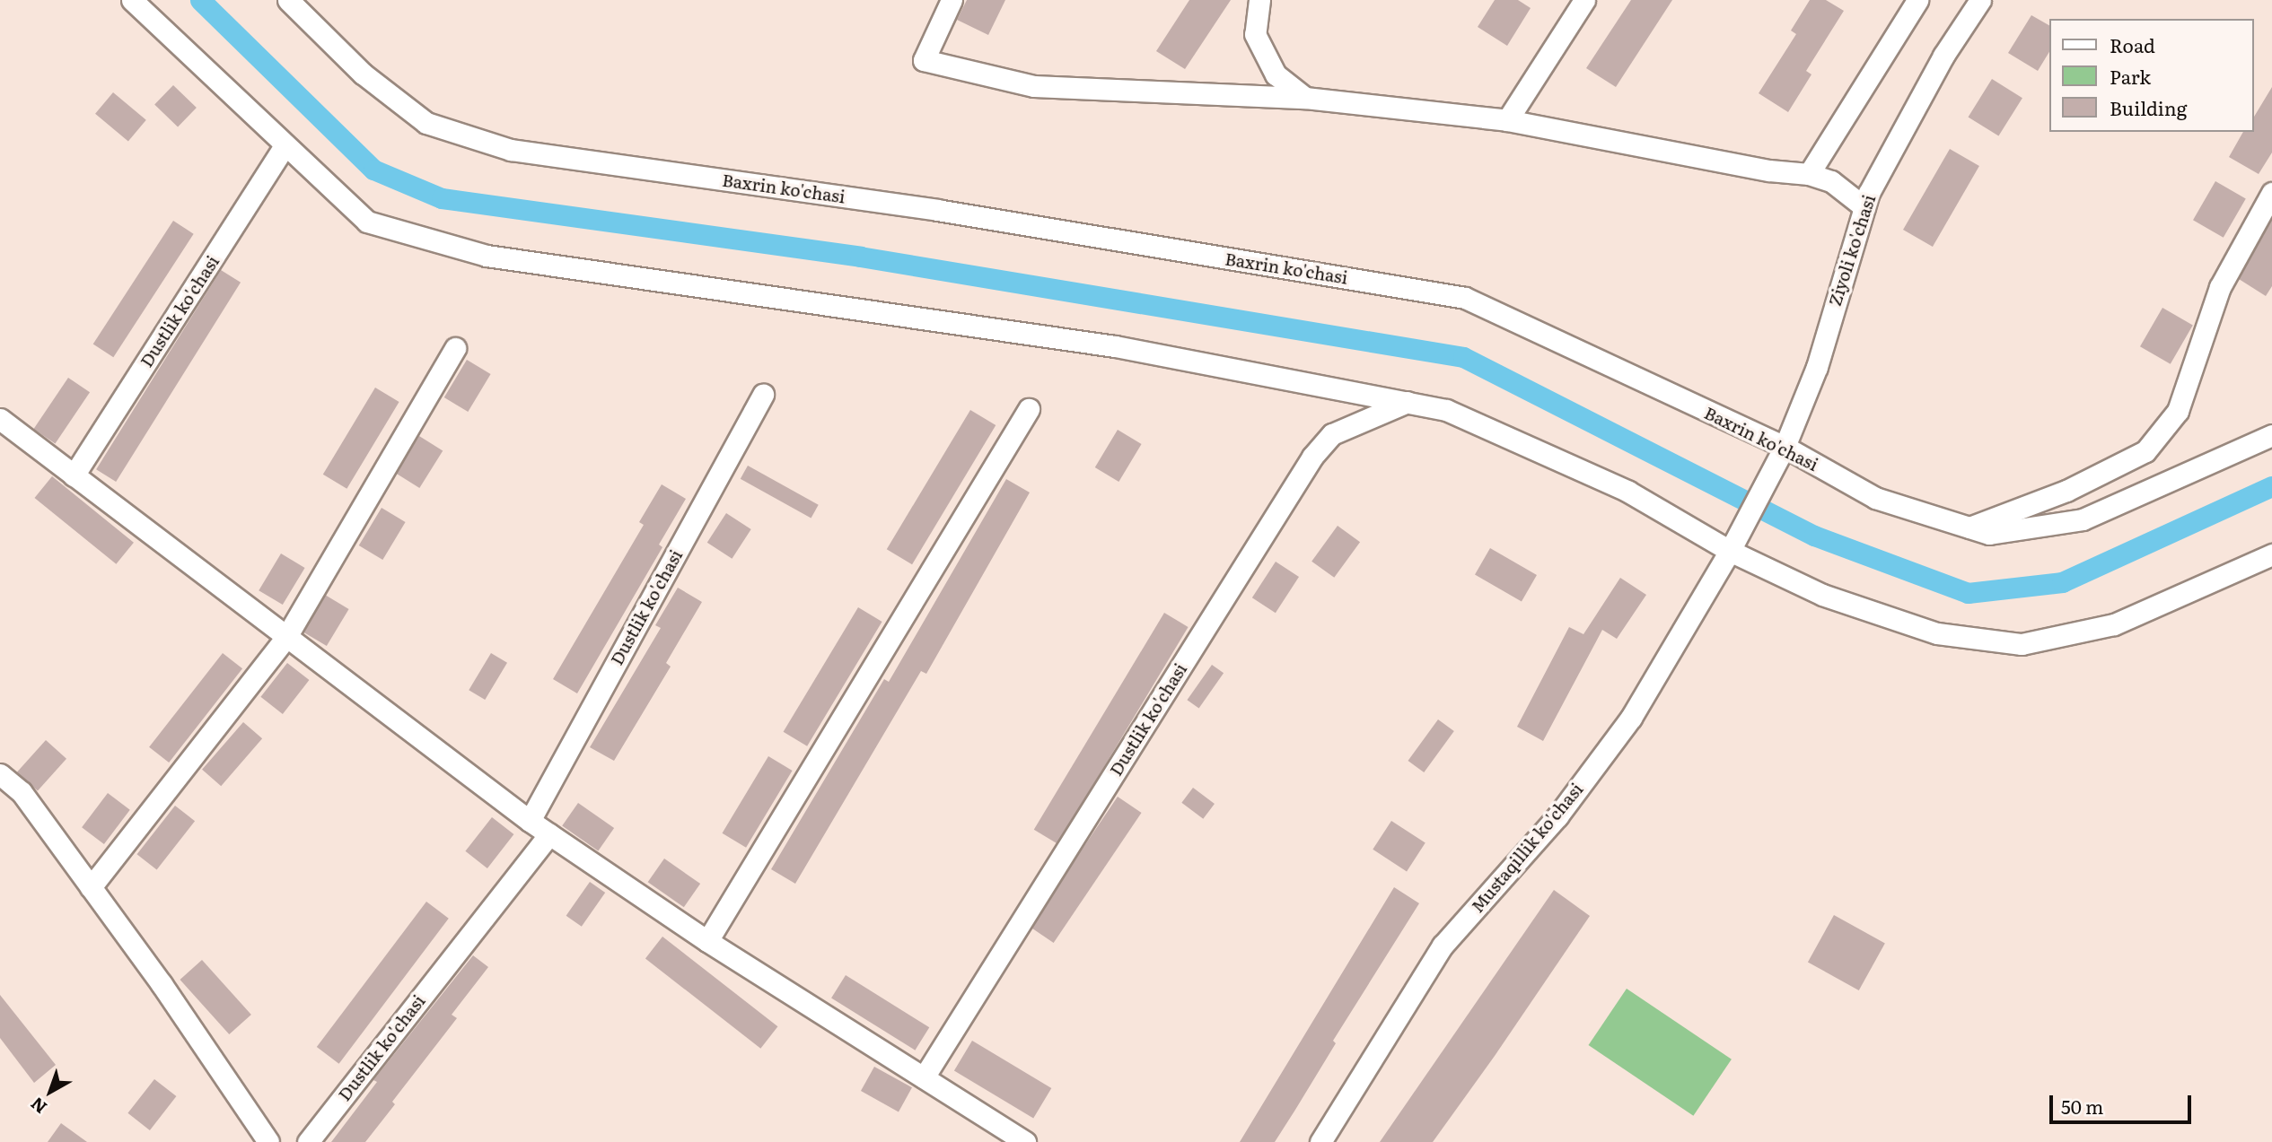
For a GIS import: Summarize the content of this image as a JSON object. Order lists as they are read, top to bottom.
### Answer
{
  "streets": {
    "street": [
      "Baxrin ko'chasi",
      "Ziyoli ko'chasi",
      "Dustlik ko'chasi",
      "Mustaqillik ko'chasi"
    ]
  },
  "crossings": [
    ["Baxrin ko'chasi", "Ziyoli ko'chasi"],
    ["Ziyoli ko'chasi", "Mustaqillik ko'chasi"]
  ],
  "legend": ["Road", "Park", "Building"],
  "scale_bar": "50 m",
  "north": "bottom left"
}
